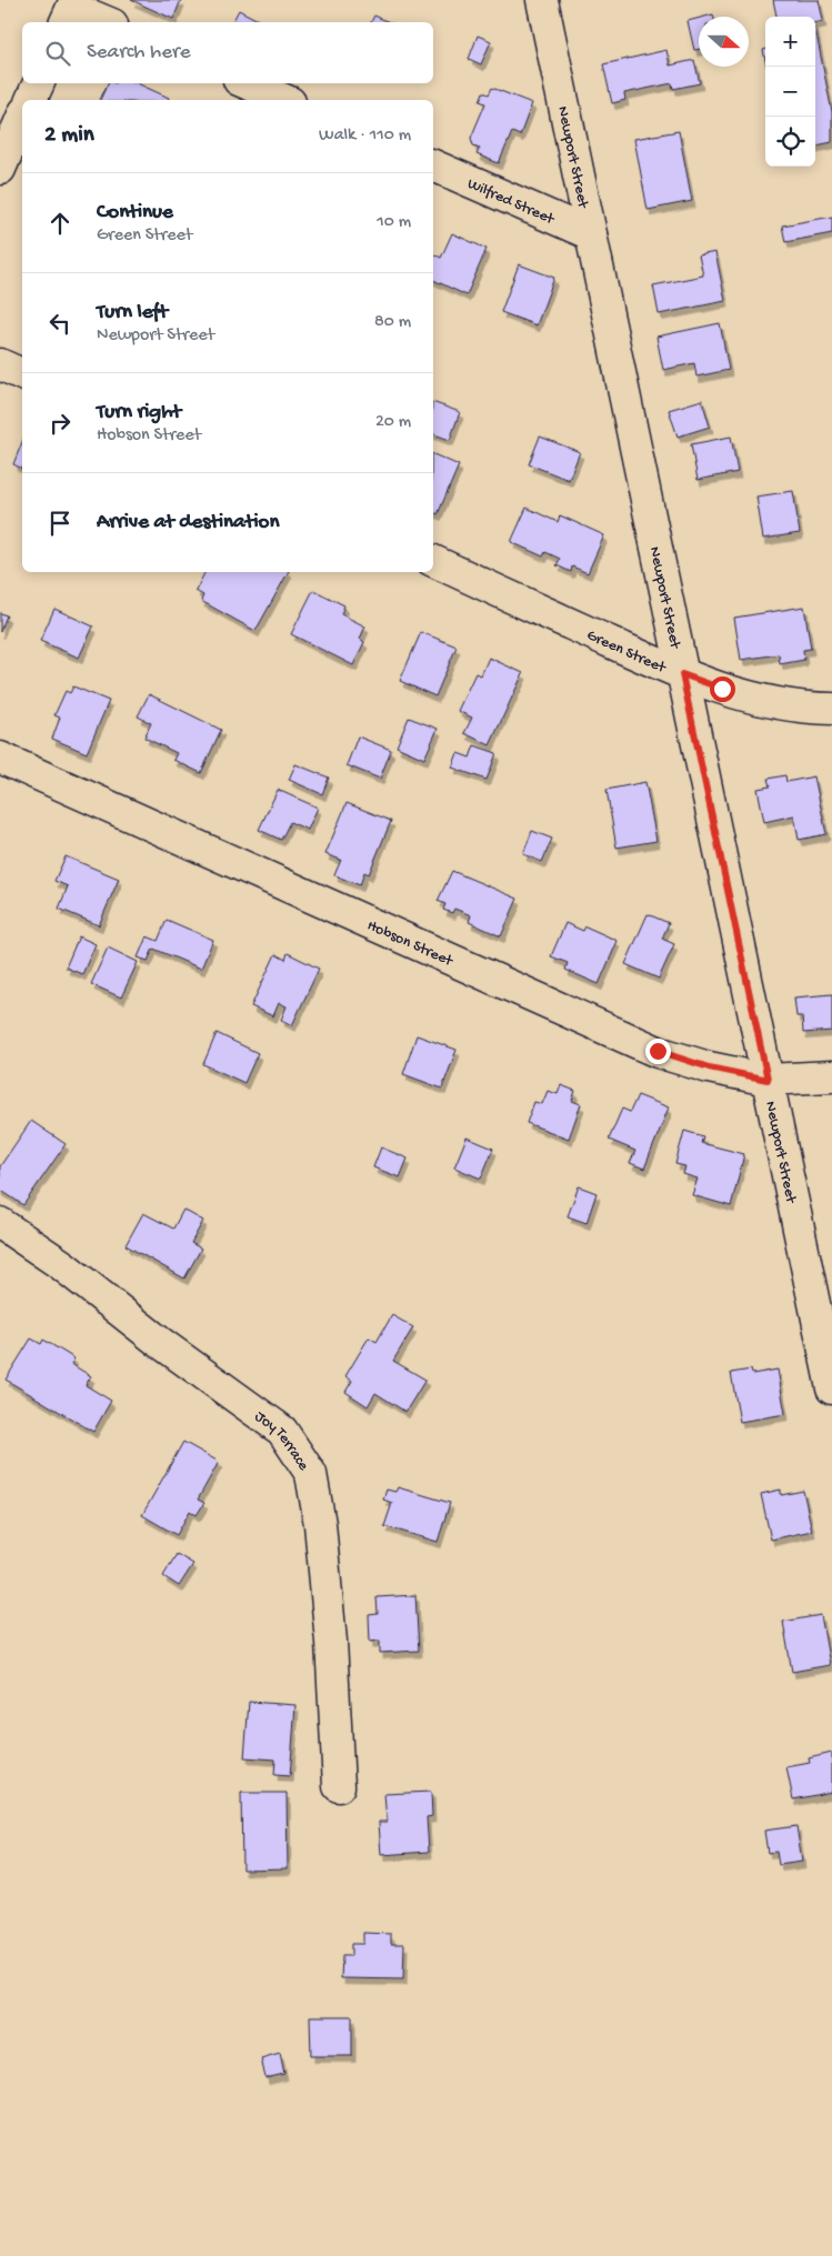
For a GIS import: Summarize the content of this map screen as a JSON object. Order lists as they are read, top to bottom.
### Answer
{
  "streets": {
    "street": [
      "Newport Street",
      "Wilfred Street",
      "Green Street",
      "Hobson Street",
      "Joy Terrace"
    ]
  },
  "crossings": [
    ["Newport Street", "Wilfred Street"],
    ["Newport Street", "Green Street"],
    ["Newport Street", "Hobson Street"]
  ],
  "north": "right",
  "page": {
    "map_buttons": ["+", "−"],
    "search": "Search here",
    "heading": ["2 min", "Walk · 110 m"],
    "list": [
      ["Continue", "Green Street", "10 m"],
      ["Turn left", "Newport Street", "80 m"],
      ["Turn right", "Hobson Street", "20 m"],
      "Arrive at destination"
    ]
  }
}
